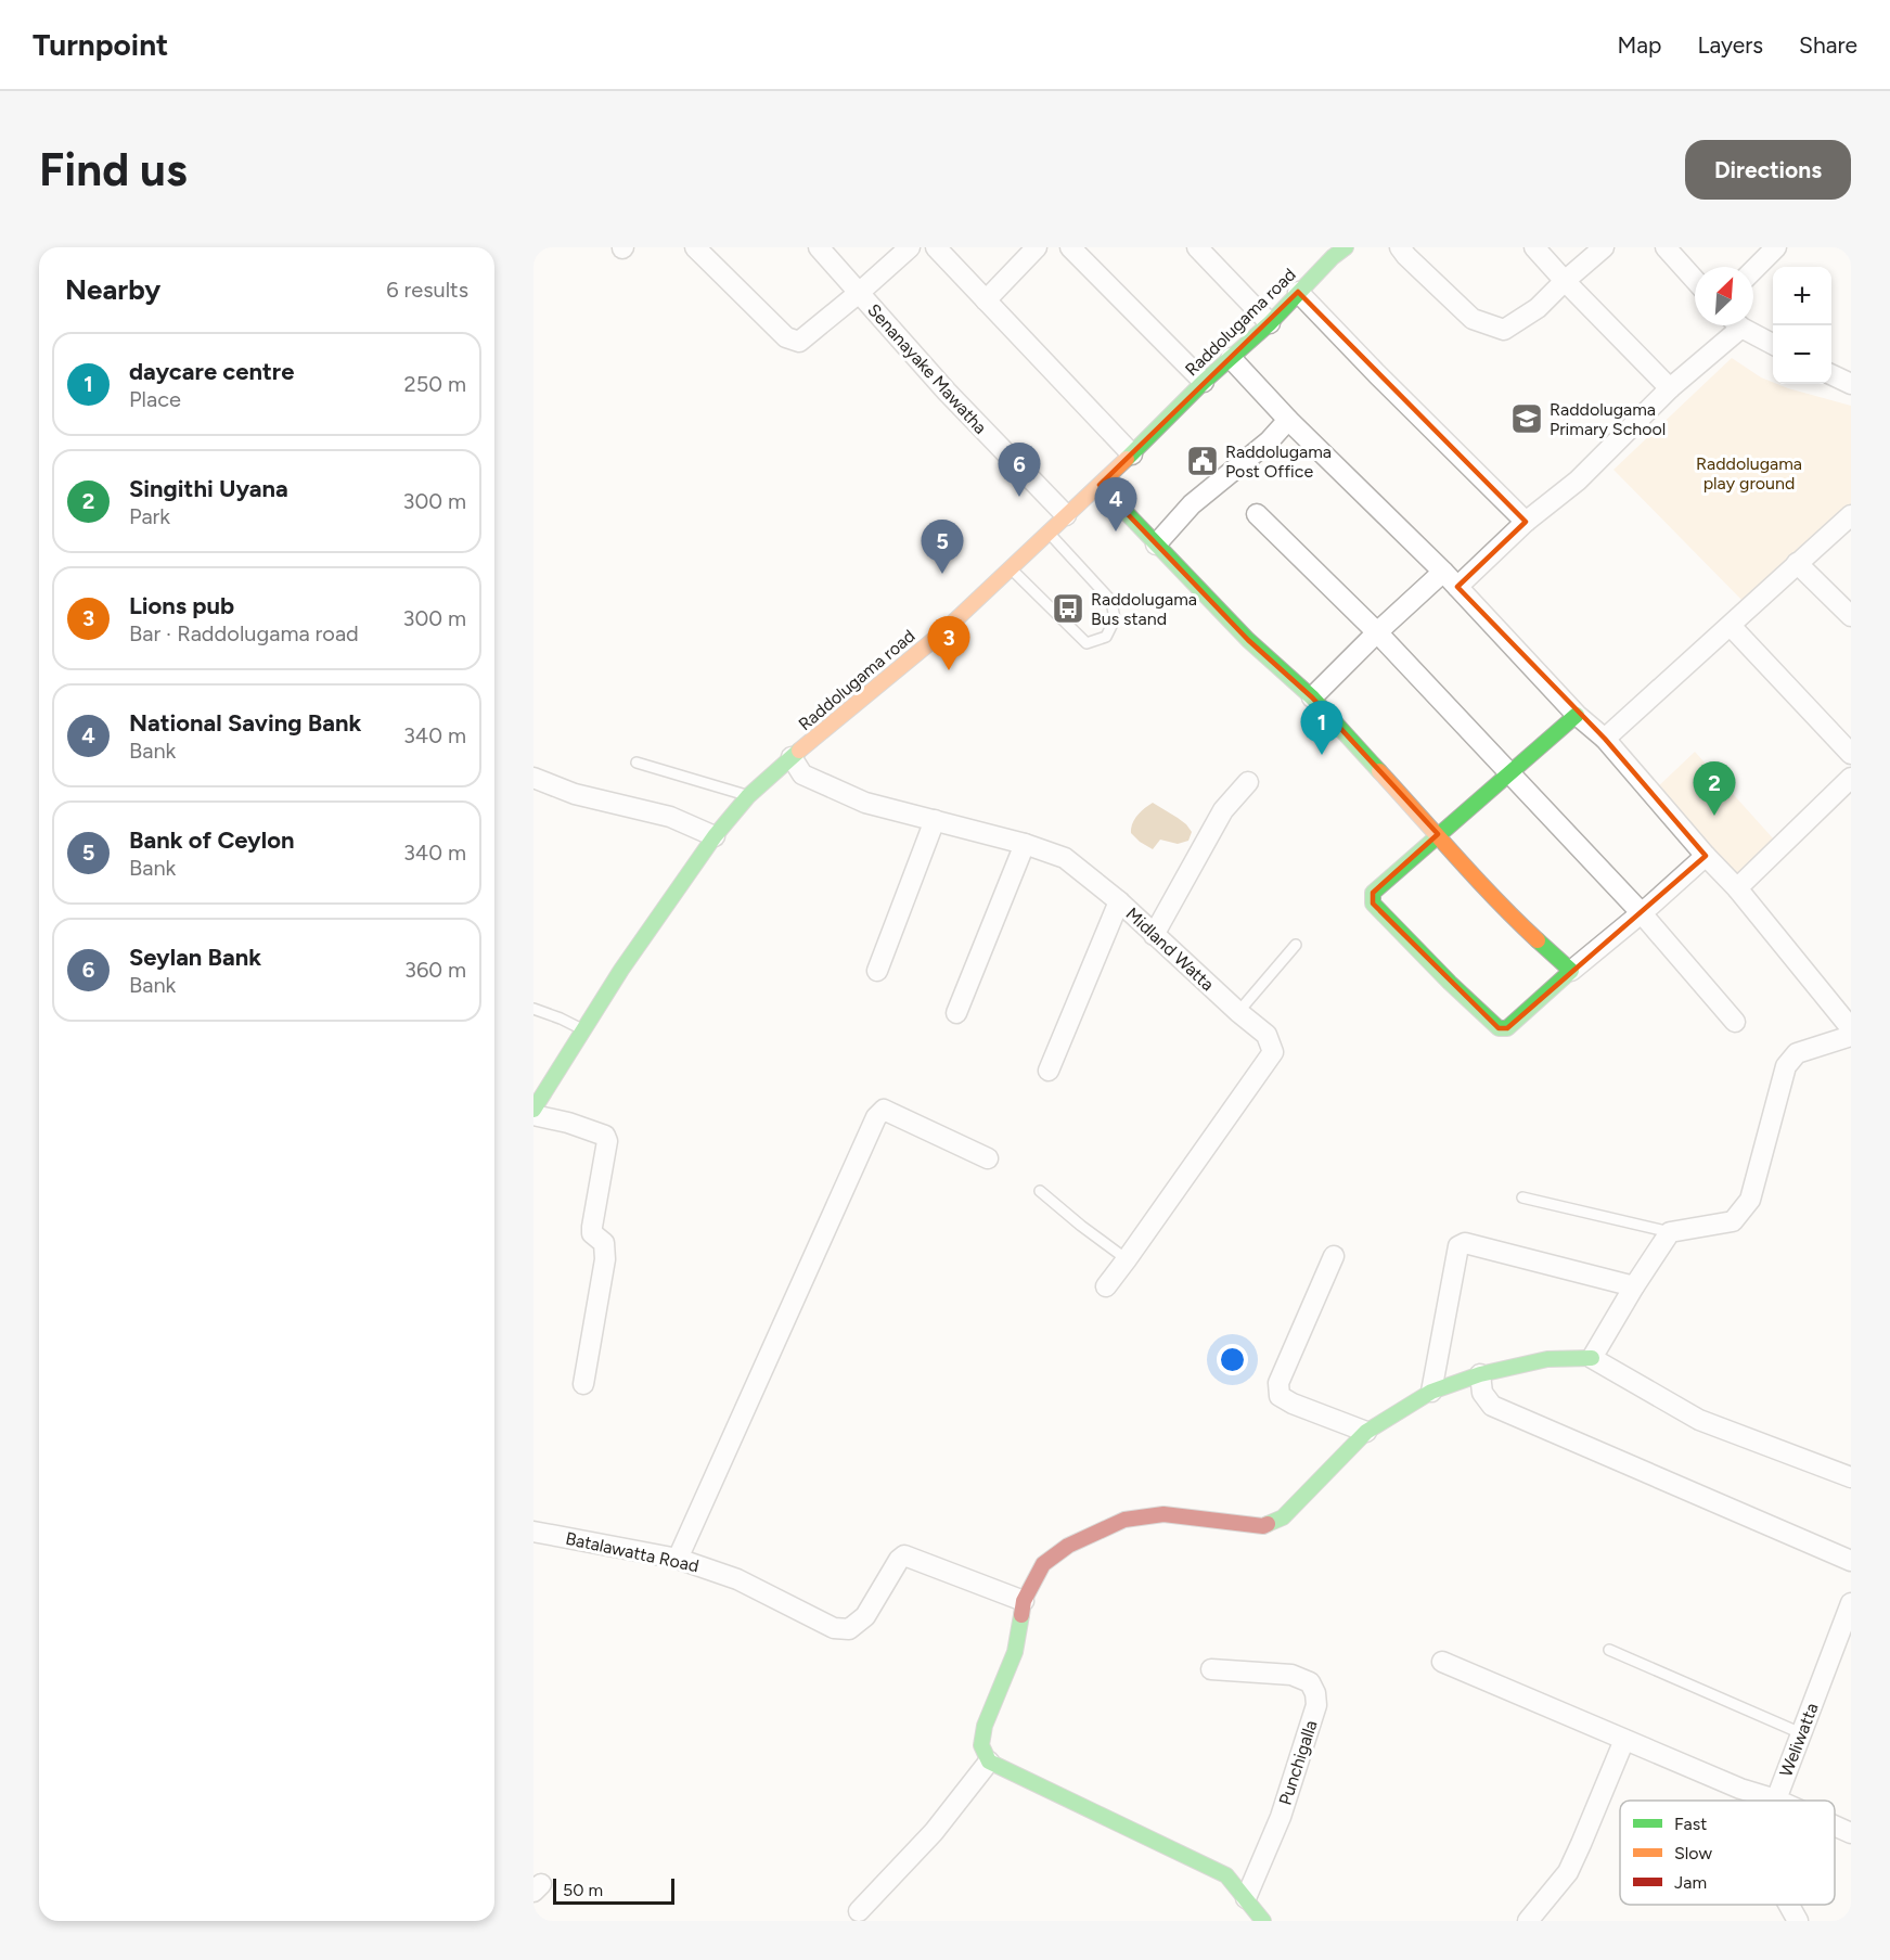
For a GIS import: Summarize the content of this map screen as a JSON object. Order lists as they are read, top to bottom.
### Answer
{
  "streets": {
    "street": [
      "Raddolugama road",
      "Senanayake Mawatha",
      "Midland Watta",
      "Batalawatta Road",
      "Weliwatta",
      "Punchigalla"
    ]
  },
  "crossings": [
    ["Raddolugama road", "Senanayake Mawatha"],
    ["Raddolugama road", "Midland Watta"]
  ],
  "parks": ["Raddolugama play ground"],
  "places": {
    "school or university": ["Raddolugama Primary School"],
    "public building": ["Raddolugama Post Office"],
    "bus stop": ["Raddolugama Bus stand"]
  },
  "legend": ["Fast", "Slow", "Jam"],
  "scale_bar": "50 m",
  "north": "top right",
  "page": {
    "header": "Turnpoint",
    "nav": ["Map", "Layers", "Share"],
    "buttons": "Directions",
    "title": "Find us",
    "heading": ["Nearby", "6 results"],
    "map_buttons": ["+", "−"],
    "list": [
      {
        "mark": "1",
        "name": "daycare centre",
        "note": "Place",
        "value": "250 m"
      },
      {
        "mark": "2",
        "name": "Singithi Uyana",
        "note": "Park",
        "value": "300 m"
      },
      {
        "mark": "3",
        "name": "Lions pub",
        "note": "Bar · Raddolugama road",
        "value": "300 m"
      },
      {
        "mark": "4",
        "name": "National Saving Bank",
        "note": "Bank",
        "value": "340 m"
      },
      {
        "mark": "5",
        "name": "Bank of Ceylon",
        "note": "Bank",
        "value": "340 m"
      },
      {
        "mark": "6",
        "name": "Seylan Bank",
        "note": "Bank",
        "value": "360 m"
      }
    ],
    "pins": [
      "6",
      "4",
      "5",
      "3",
      "1",
      "2"
    ],
    "scale": "50 m"
  }
}
